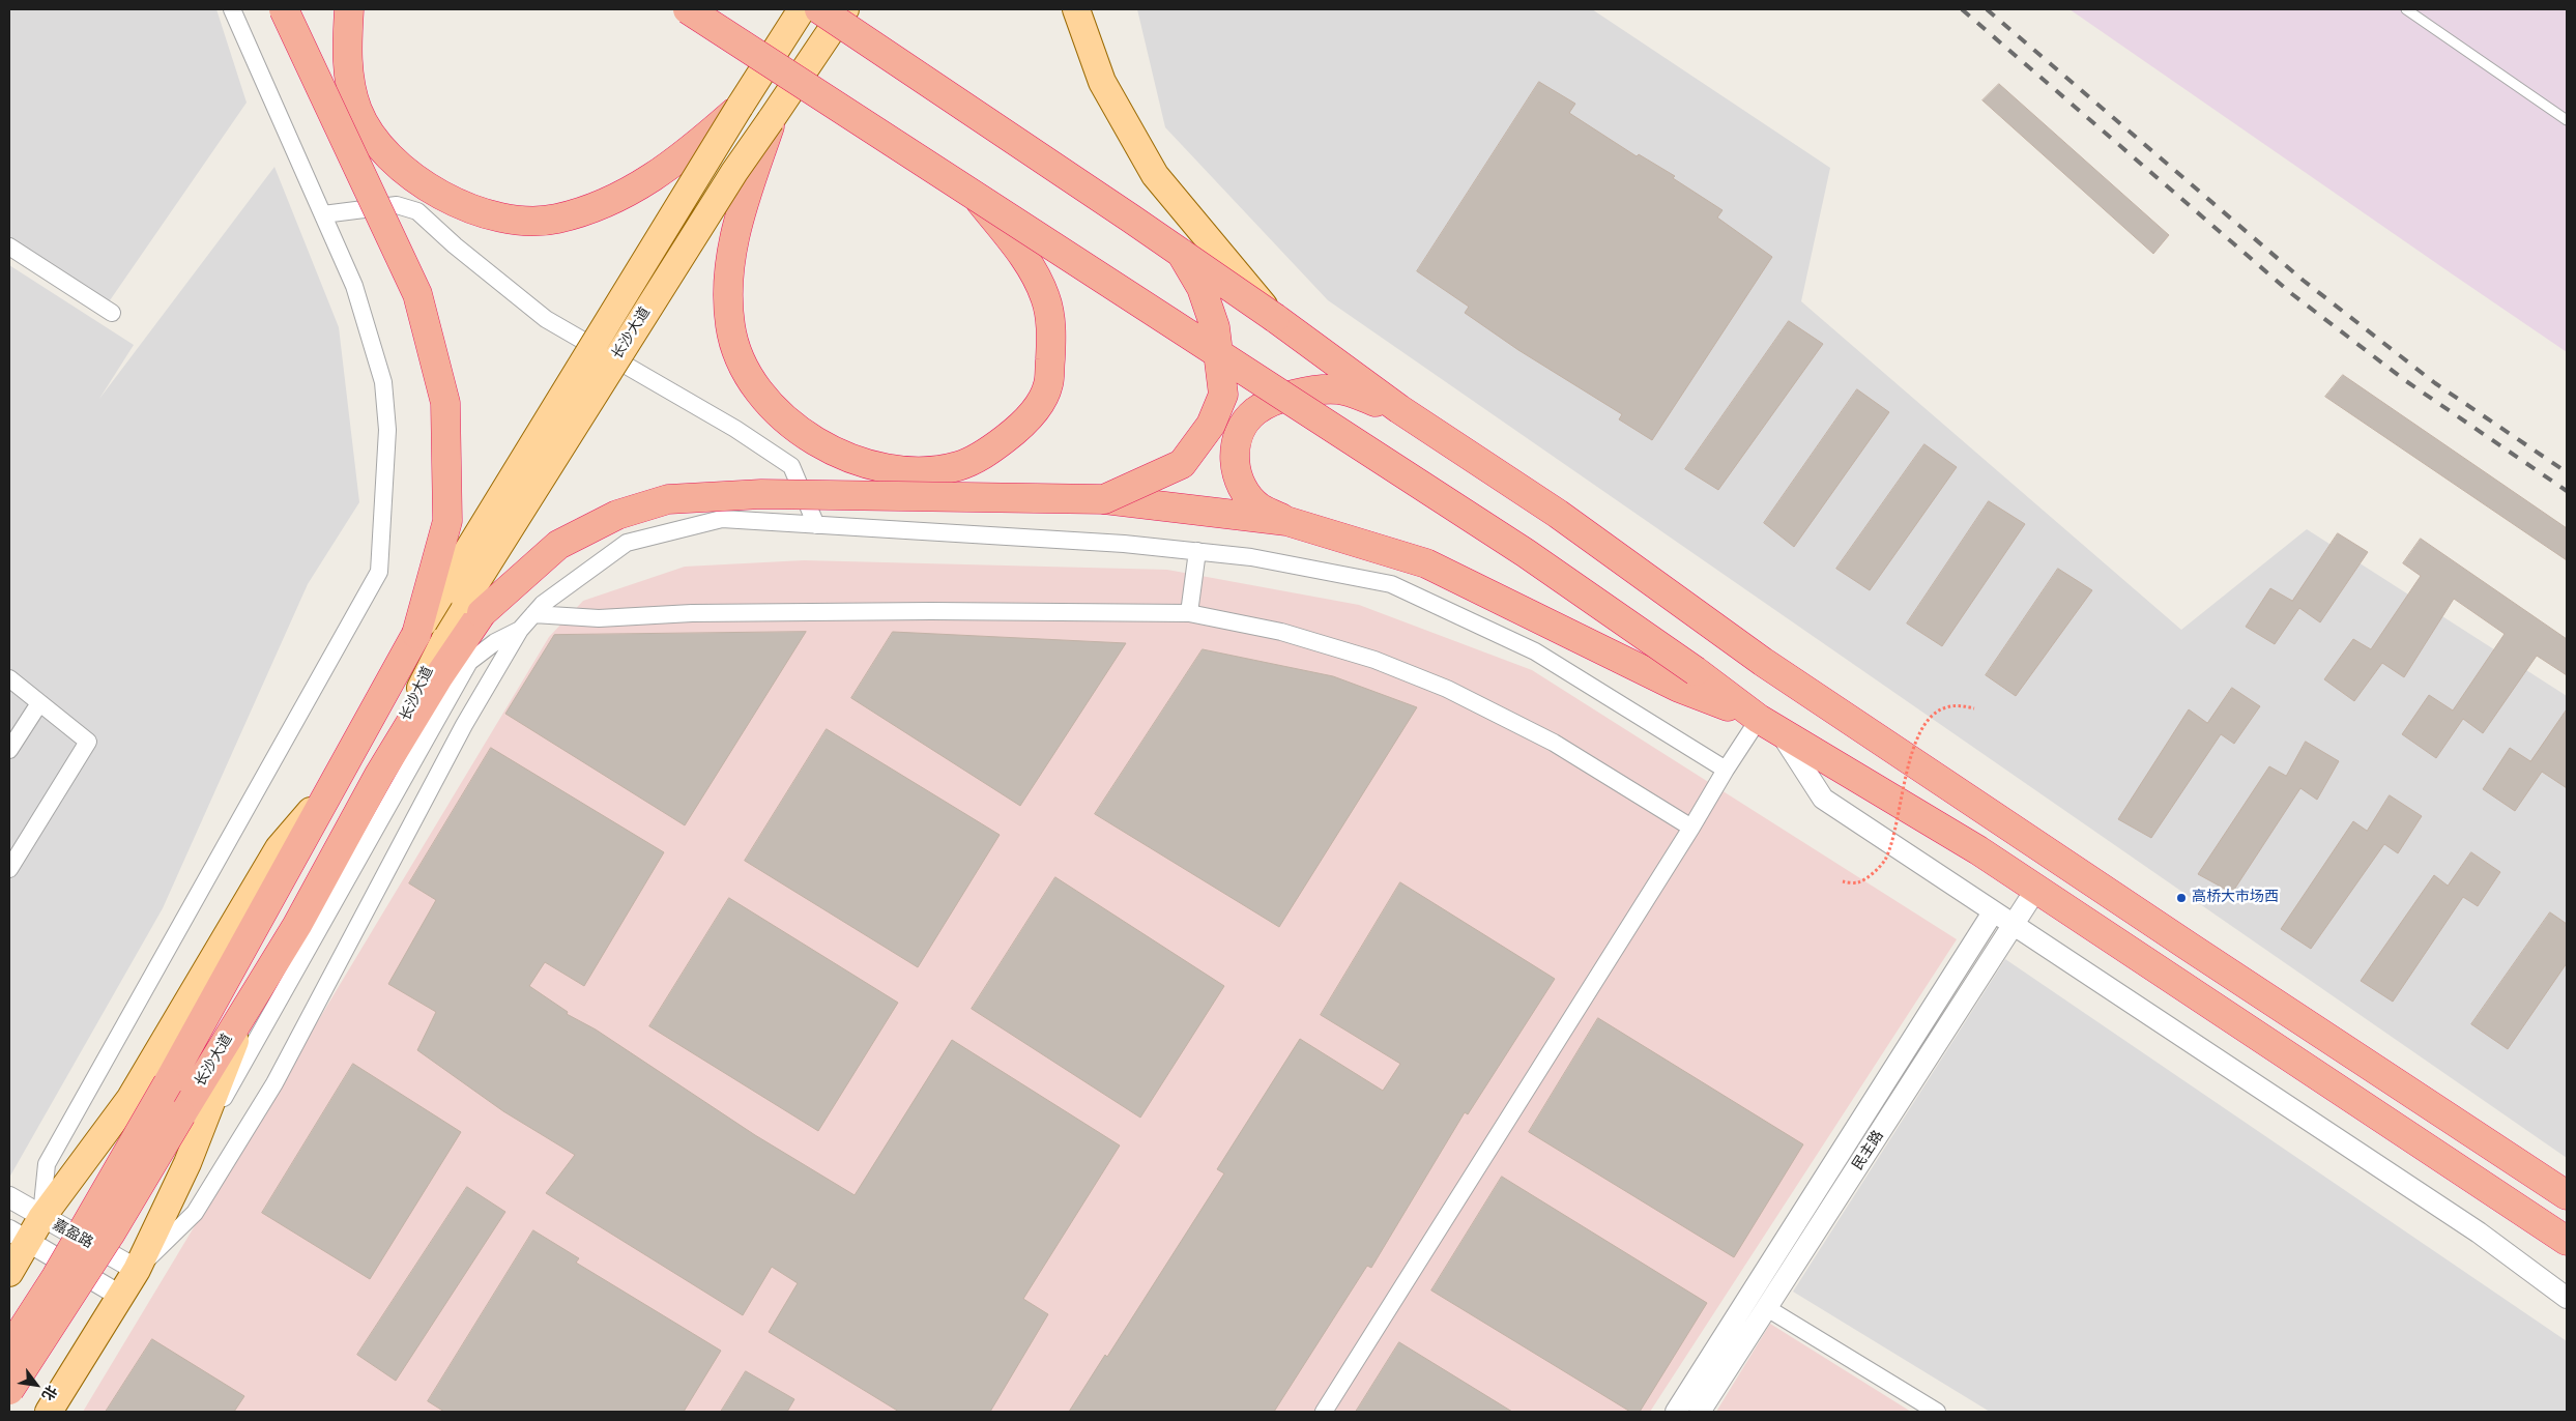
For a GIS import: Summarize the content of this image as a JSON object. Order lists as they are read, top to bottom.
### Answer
{
  "streets": {
    "highway": ["长沙大道"],
    "street": ["民主路", "嘉盈路"]
  },
  "places": ["高桥大市场西"],
  "north": "bottom right"
}
